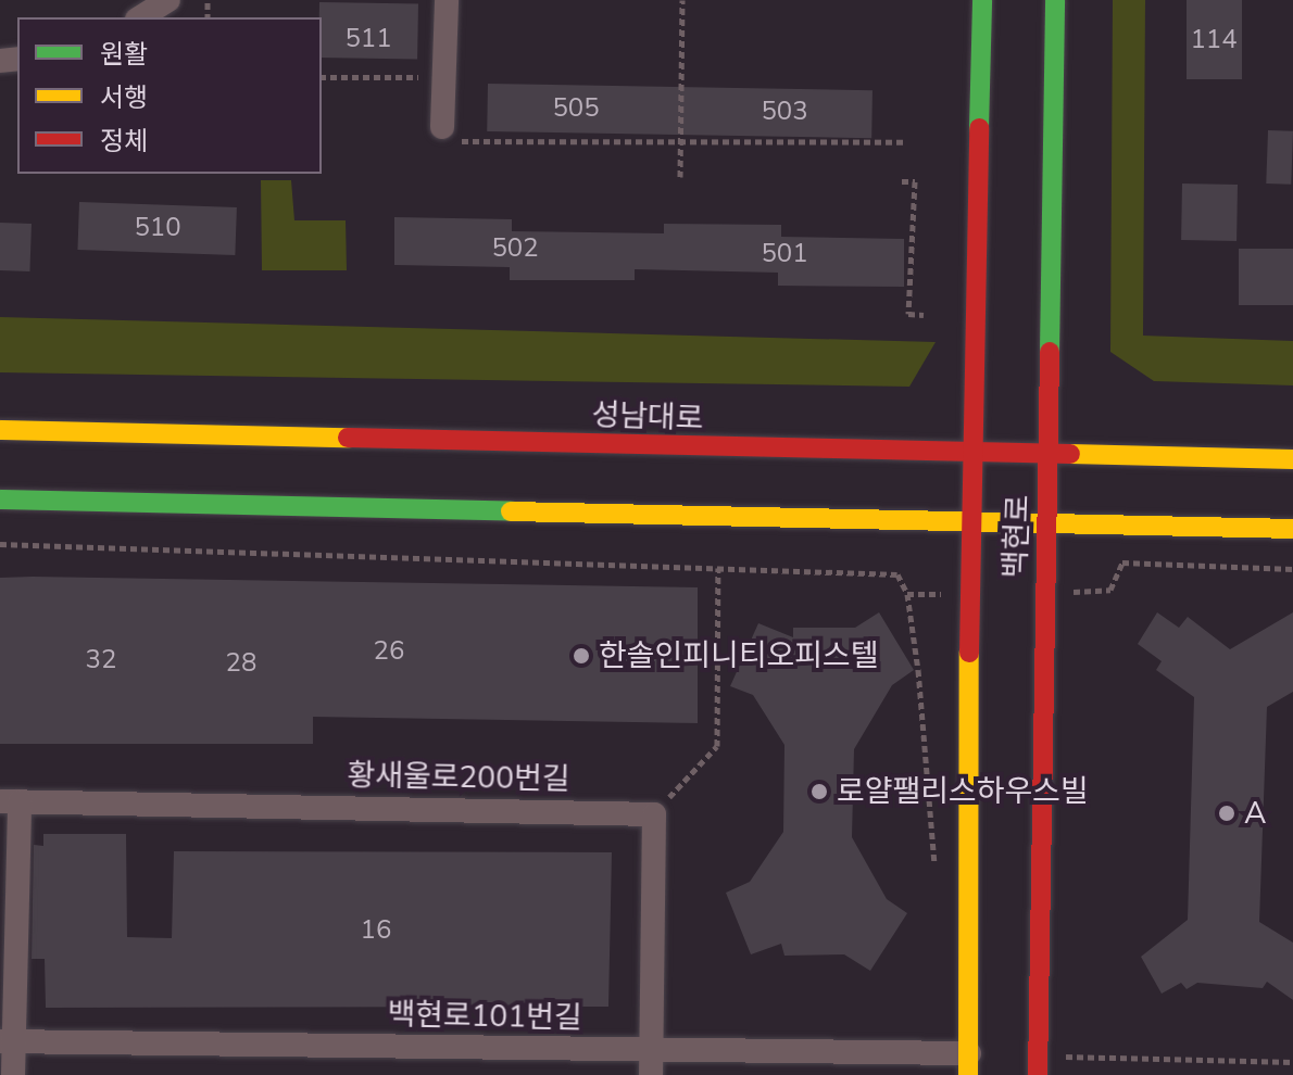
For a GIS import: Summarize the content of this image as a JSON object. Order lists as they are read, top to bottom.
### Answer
{
  "streets": {
    "main road": ["성남대로", "백현로"],
    "street": ["황새울로200번길", "백현로101번길"]
  },
  "crossings": [
    ["성남대로", "백현로"],
    ["백현로", "백현로101번길"]
  ],
  "places": ["한솔인피니티오피스텔", "로얄팰리스하우스빌", "A"],
  "house_numbers": [
    "511",
    "114",
    "505",
    "503",
    "510",
    "502",
    "501",
    "26",
    "32",
    "28",
    "16"
  ],
  "legend": ["원활", "서행", "정체"]
}
